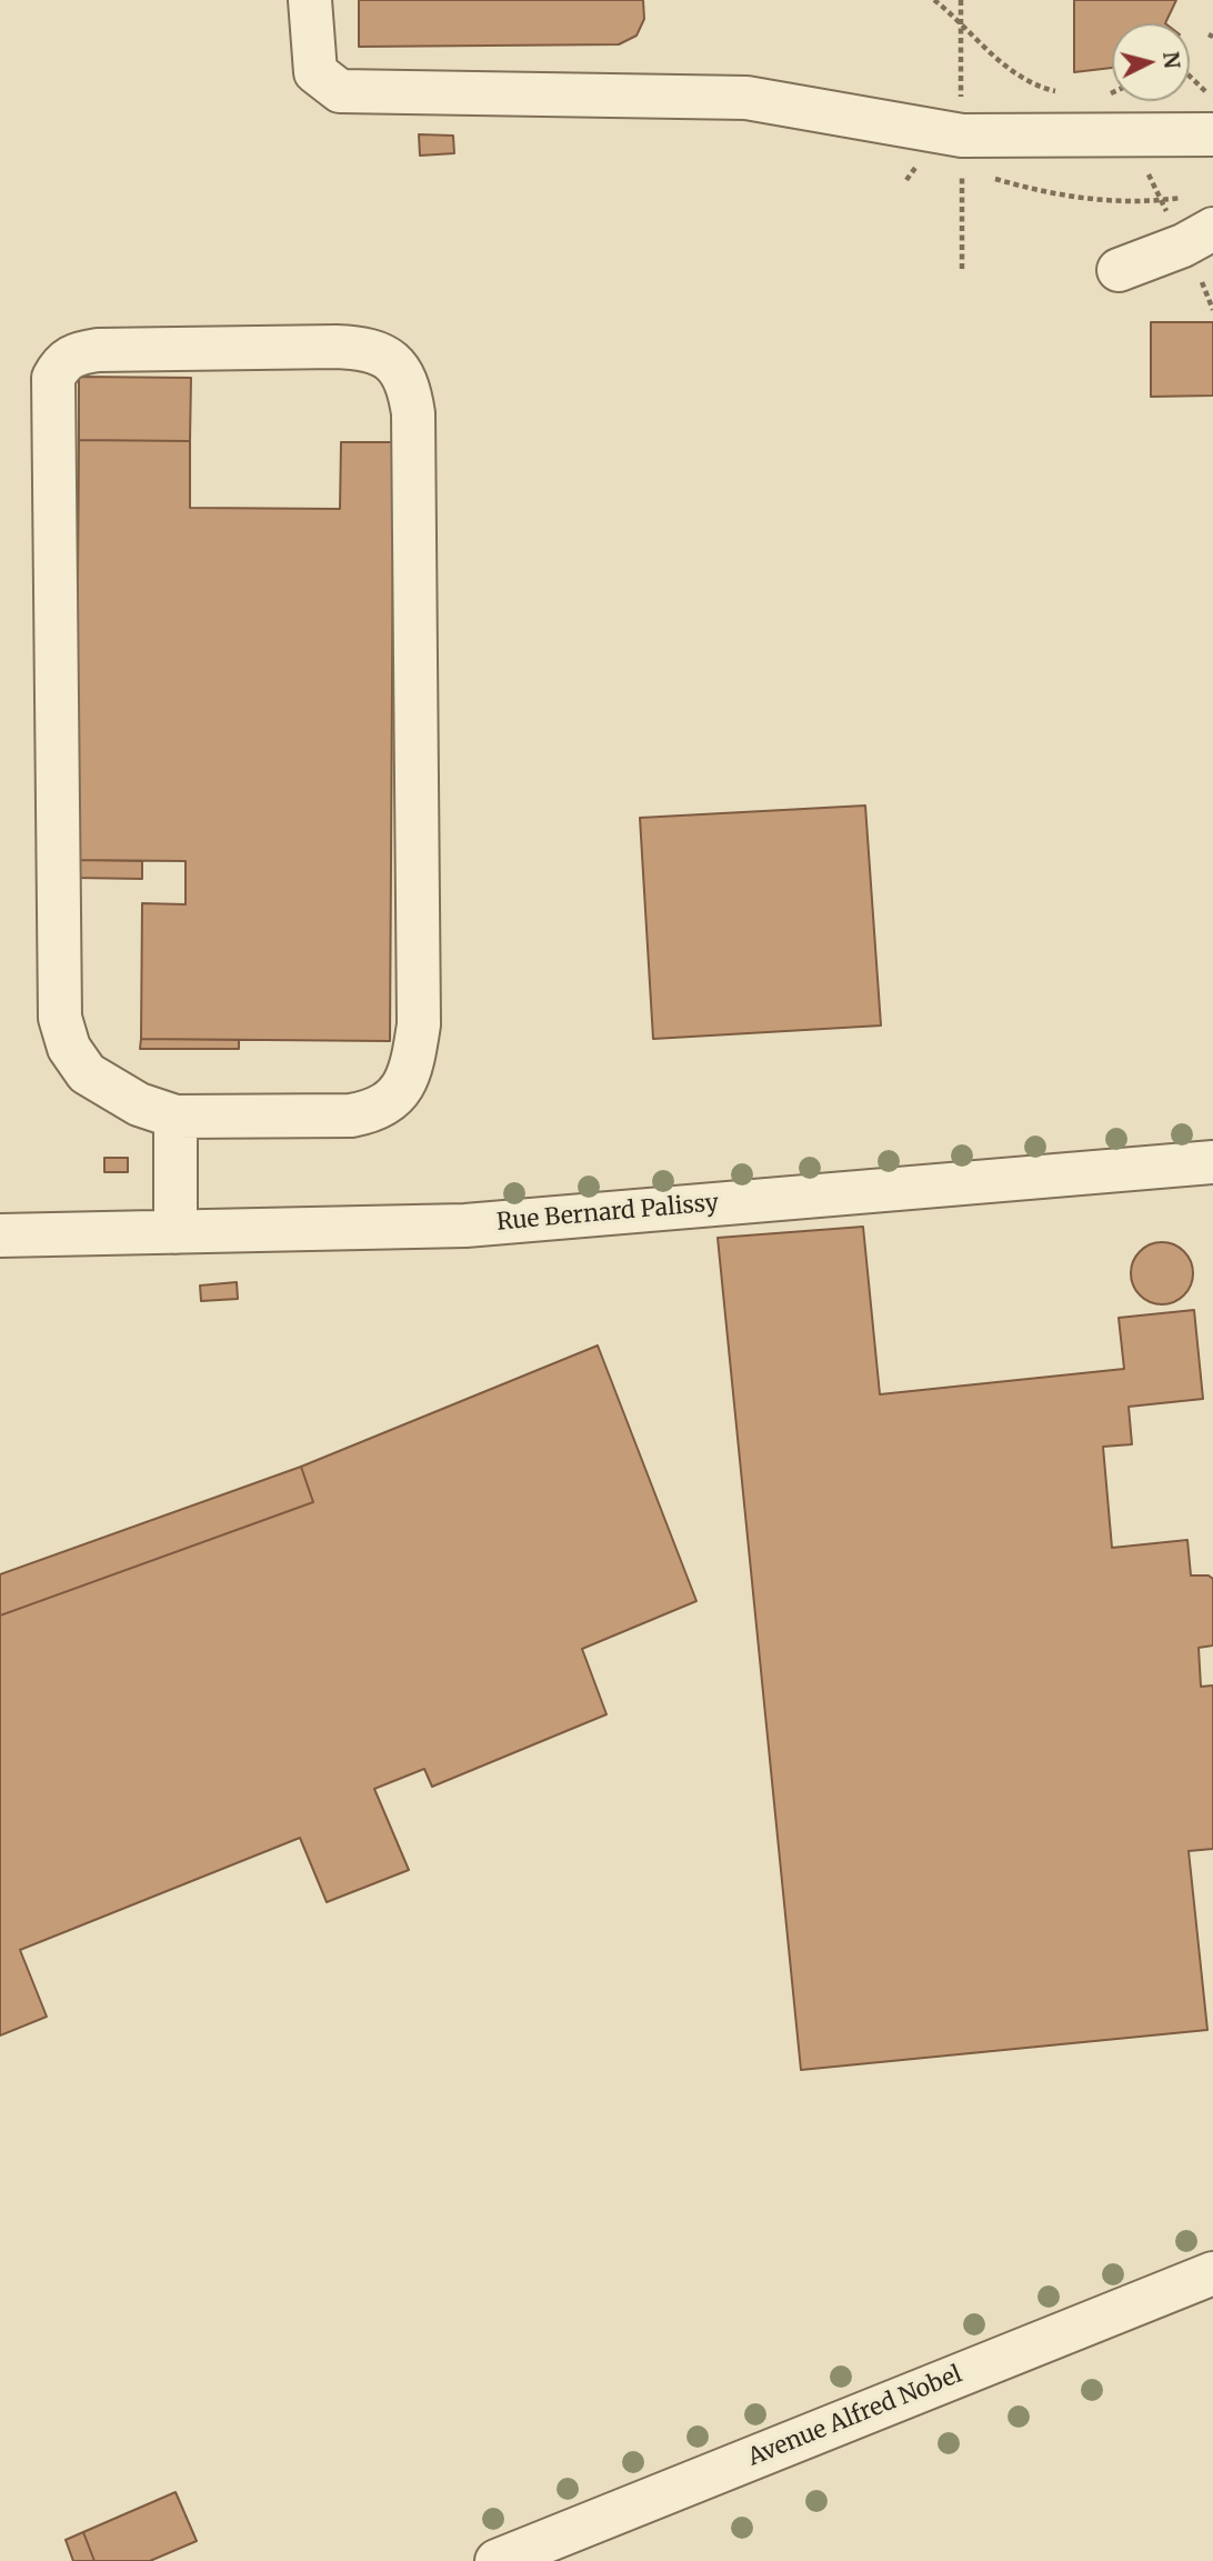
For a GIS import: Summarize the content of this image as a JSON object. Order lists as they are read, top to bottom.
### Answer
{
  "streets": {
    "street": ["Rue Bernard Palissy", "Avenue Alfred Nobel"]
  },
  "north": "right"
}
